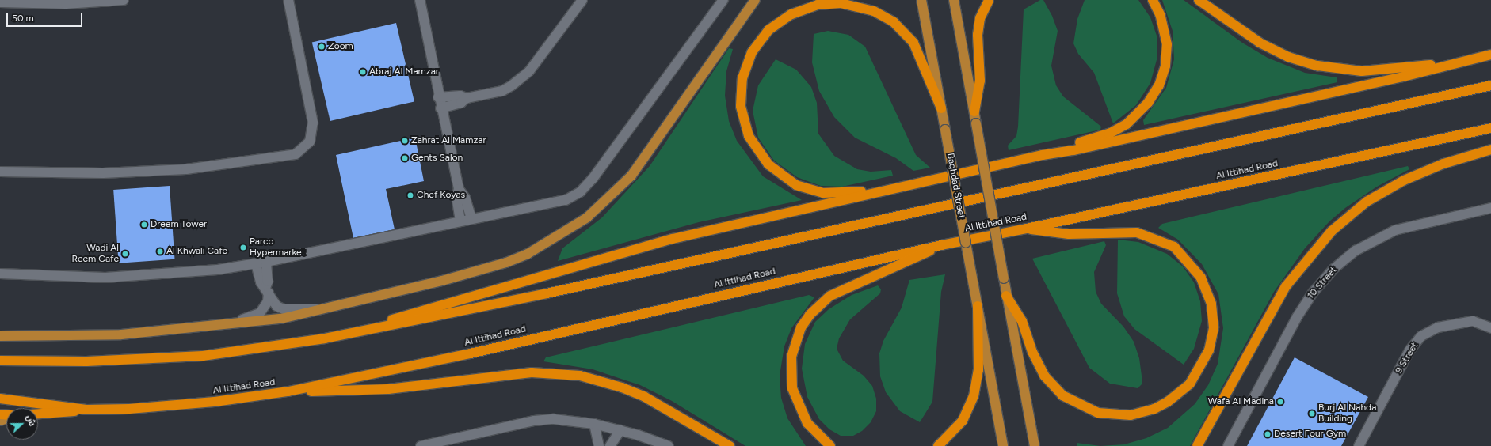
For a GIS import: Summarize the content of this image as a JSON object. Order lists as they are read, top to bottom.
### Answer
{
  "streets": {
    "highway": ["Al Ittihad Road"],
    "main road": ["Baghdad Street"],
    "street": ["10 Street", "9 Street"]
  },
  "places": [
    "Zoom",
    "Abraj Al Mamzar",
    "Zahrat Al Mamzar",
    "Gents Salon",
    "Chef Koyas",
    "Dreem Tower",
    "Parco Hypermarket",
    "Al Khwali Cafe",
    "Wadi Al Reem Cafe",
    "Wafa Al Madina",
    "Burj Al Nahda Building",
    "Desert Four Gym"
  ],
  "scale_bar": "50 m",
  "north": "right"
}
